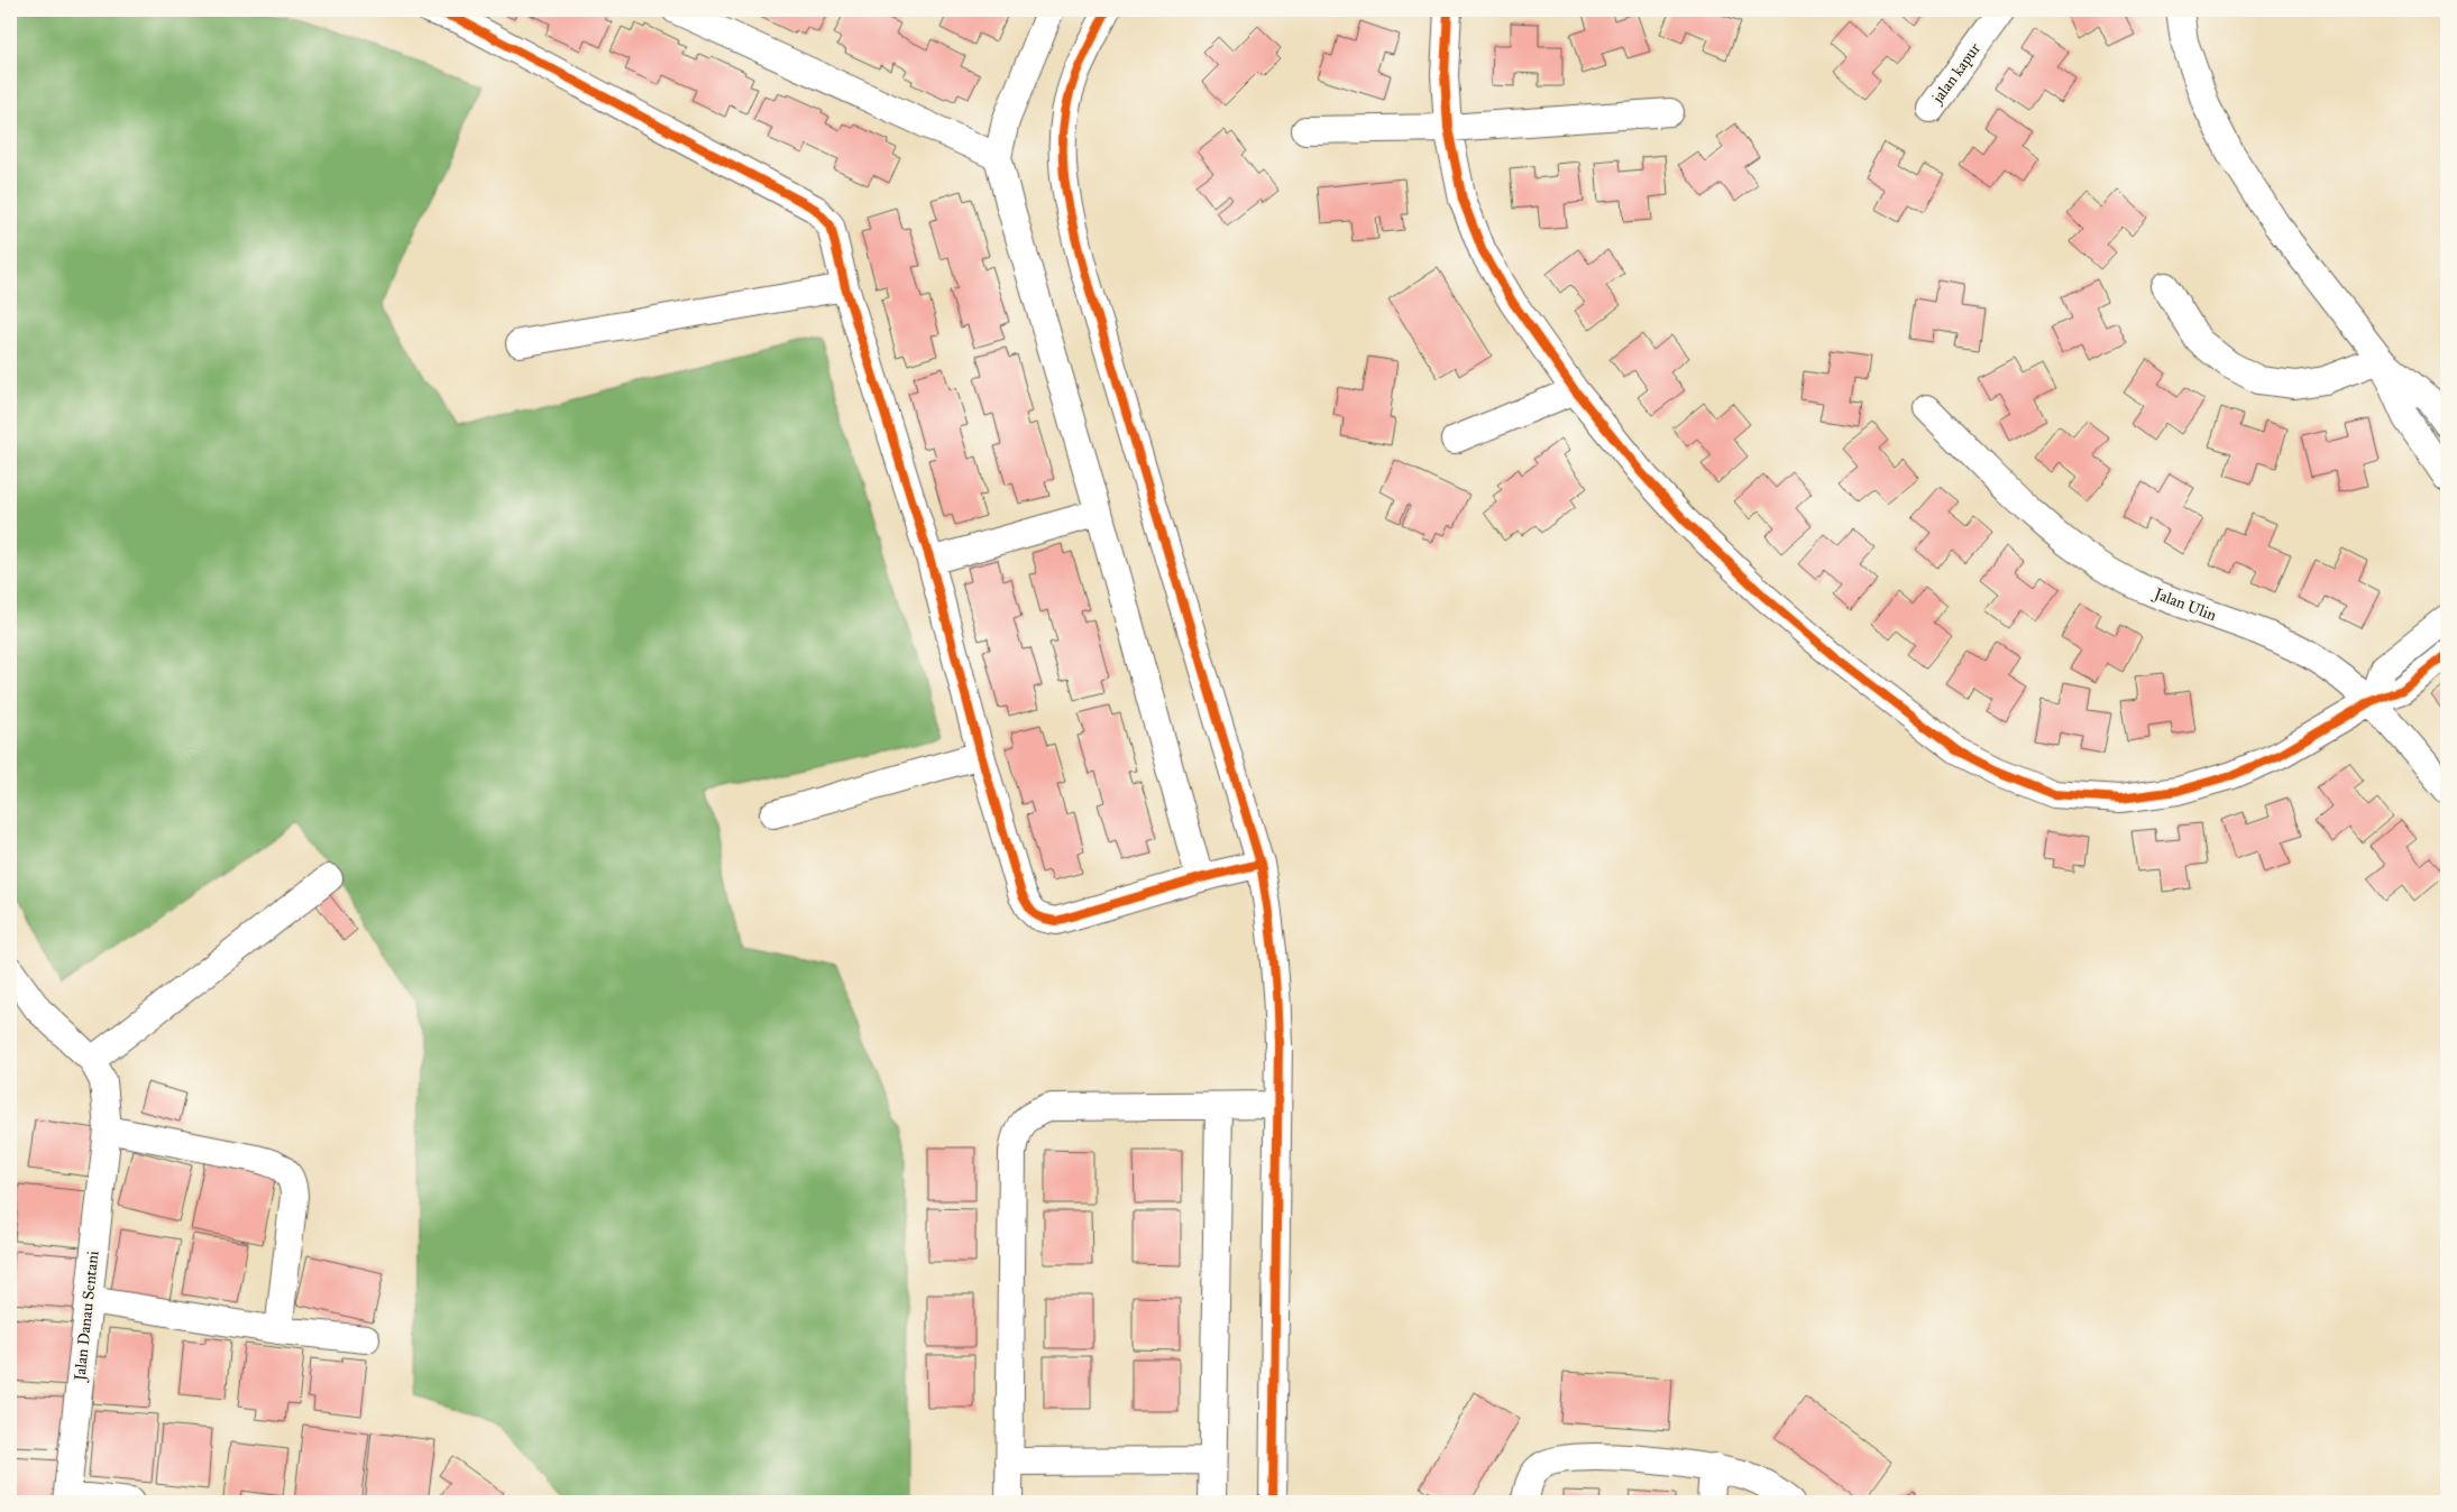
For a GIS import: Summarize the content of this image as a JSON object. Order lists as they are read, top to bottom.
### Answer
{
  "streets": {
    "street": ["jalan kapur", "Jalan Ulin", "Jalan Danau Sentani"]
  }
}
